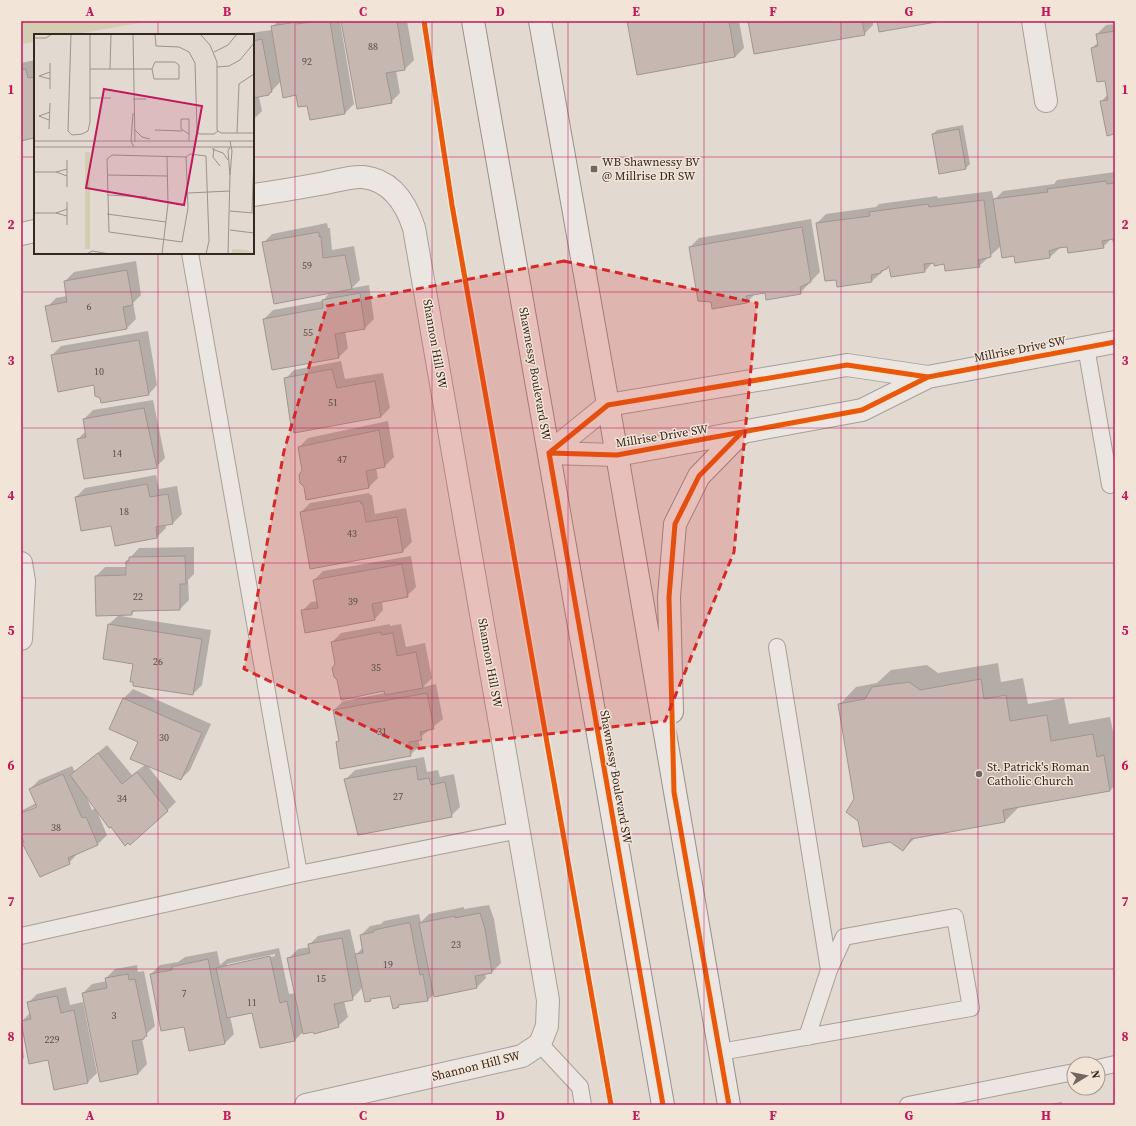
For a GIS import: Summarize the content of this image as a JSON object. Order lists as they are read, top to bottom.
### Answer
{
  "streets": {
    "main road": ["Shannon Hill SW", "Millrise Drive SW", "Shawnessy Boulevard SW"]
  },
  "crossings": [
    ["Millrise Drive SW", "Shawnessy Boulevard SW"]
  ],
  "places": {
    "transit": ["WB Shawnessy BV @ Millrise DR SW"],
    "other": ["St. Patrick's Roman Catholic Church"]
  },
  "house_numbers": [
    "88",
    "92",
    "59",
    "6",
    "55",
    "10",
    "51",
    "14",
    "47",
    "18",
    "43",
    "22",
    "39",
    "26",
    "35",
    "31",
    "30",
    "27",
    "34",
    "38",
    "23",
    "19",
    "15",
    "7",
    "11",
    "3",
    "229"
  ],
  "north": "right",
  "grid": {
    "columns": [
      "A",
      "B",
      "C",
      "D",
      "E",
      "F",
      "G",
      "H"
    ],
    "rows": [
      "1",
      "2",
      "3",
      "4",
      "5",
      "6",
      "7",
      "8"
    ]
  }
}
